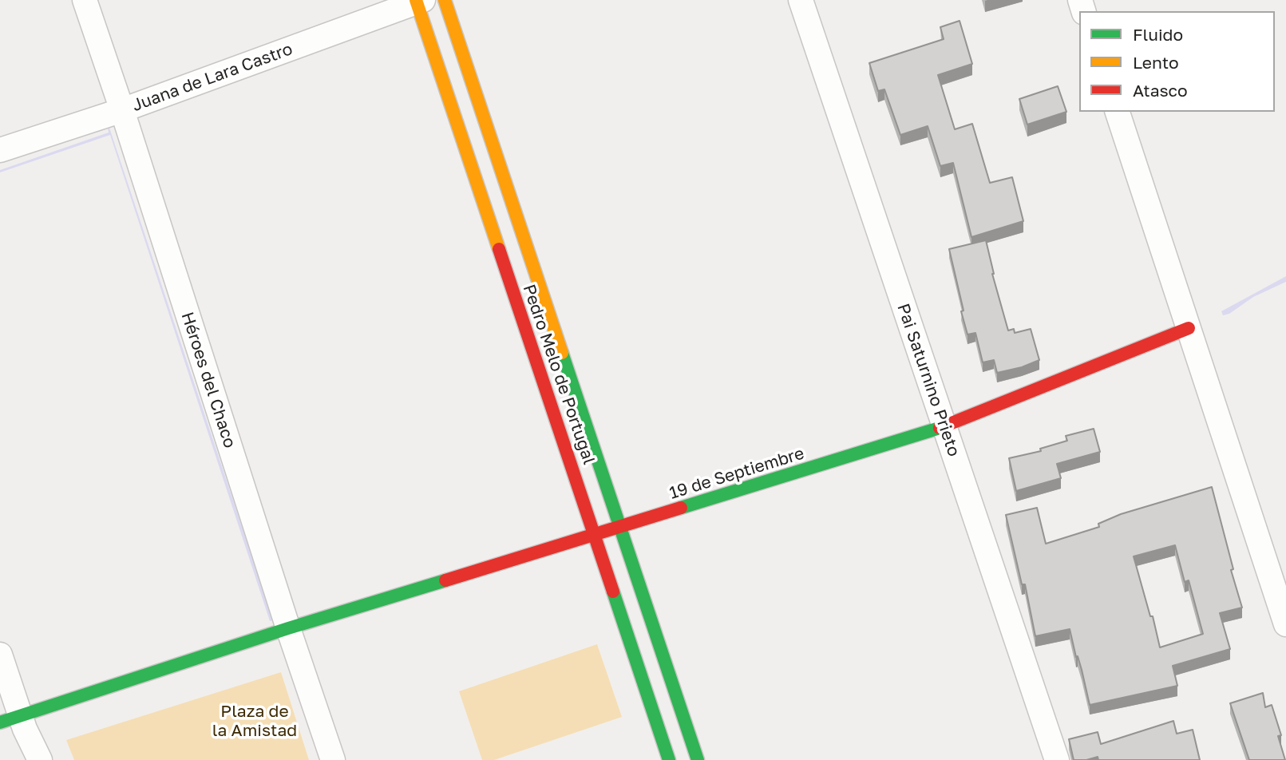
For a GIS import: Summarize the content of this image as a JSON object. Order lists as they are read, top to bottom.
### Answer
{
  "streets": {
    "street": [
      "Juana de Lara Castro",
      "Pedro Melo de Portugal",
      "Héroes del Chaco",
      "Pai Saturnino Prieto",
      "19 de Septiembre"
    ]
  },
  "crossings": [
    ["Juana de Lara Castro", "Pedro Melo de Portugal"],
    ["Juana de Lara Castro", "Héroes del Chaco"],
    ["Pedro Melo de Portugal", "19 de Septiembre"],
    ["Héroes del Chaco", "19 de Septiembre"],
    ["Pai Saturnino Prieto", "19 de Septiembre"]
  ],
  "parks": ["Plaza de la Amistad"],
  "legend": ["Fluido", "Lento", "Atasco"]
}
